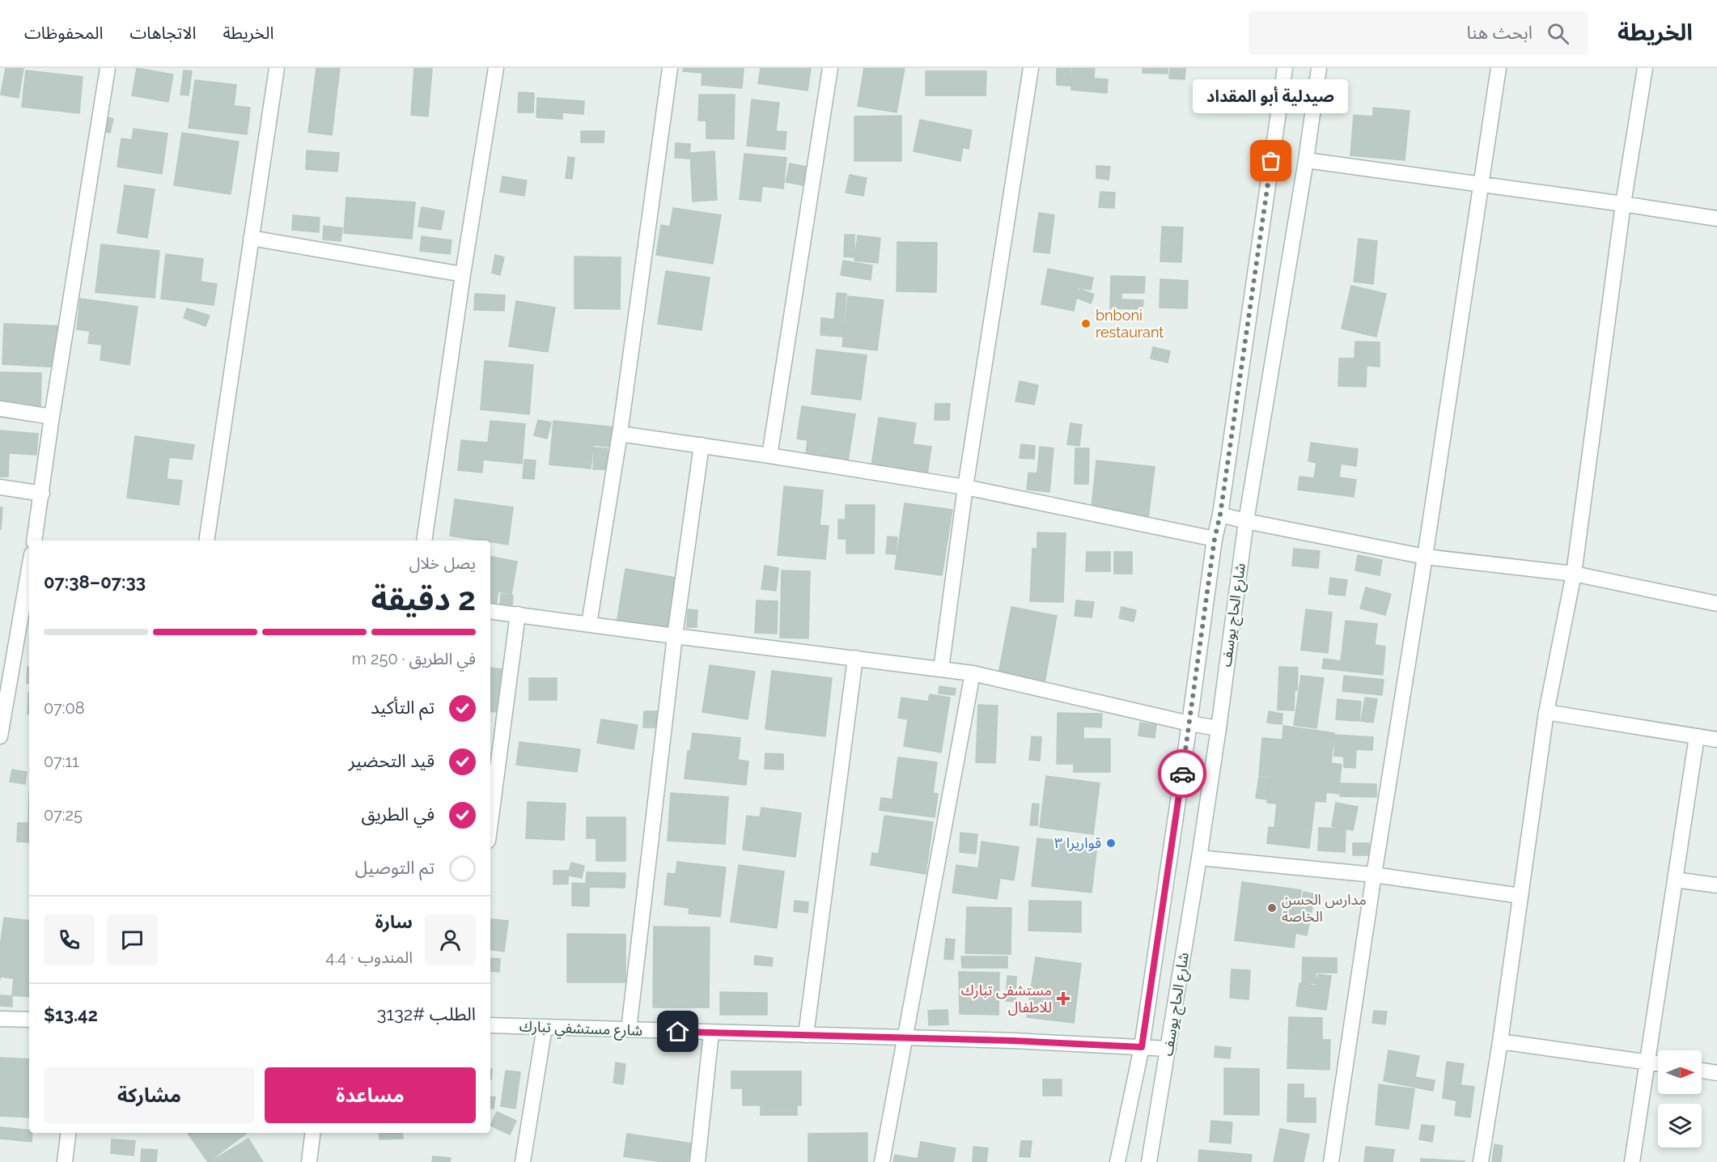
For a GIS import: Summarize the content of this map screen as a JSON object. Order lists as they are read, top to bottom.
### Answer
{
  "streets": {
    "street": ["شارع الحاج يوسف", "شارع مستشفي تبارك"]
  },
  "crossings": [
    ["شارع الحاج يوسف", "شارع مستشفي تبارك"]
  ],
  "places": {
    "other": [
      "صيدلية أبو المقداد",
      "bnboni restaurant",
      "قواريرا ٣",
      "مدارس الحسن الخاصة"
    ],
    "health": ["مستشفى تبارك للاطفال"]
  },
  "north": "right",
  "page": {
    "header": "الخريطة",
    "search": "ابحث هنا",
    "nav": ["الخريطة", "الاتجاهات", "المحفوظات"],
    "bubble": "صيدلية أبو المقداد",
    "heading": ["2 دقيقة", "يصل خلال", "07:33–07:38"],
    "panel": [
      "سارة",
      "المندوب · 4.4",
      "الطلب #3132",
      "$13.42"
    ],
    "bar": "في الطريق · 250 m",
    "list": [
      ["تم التأكيد", "07:08"],
      ["قيد التحضير", "07:11"],
      ["في الطريق", "07:25"],
      "تم التوصيل"
    ],
    "buttons": ["مساعدة", "مشاركة"]
  }
}
